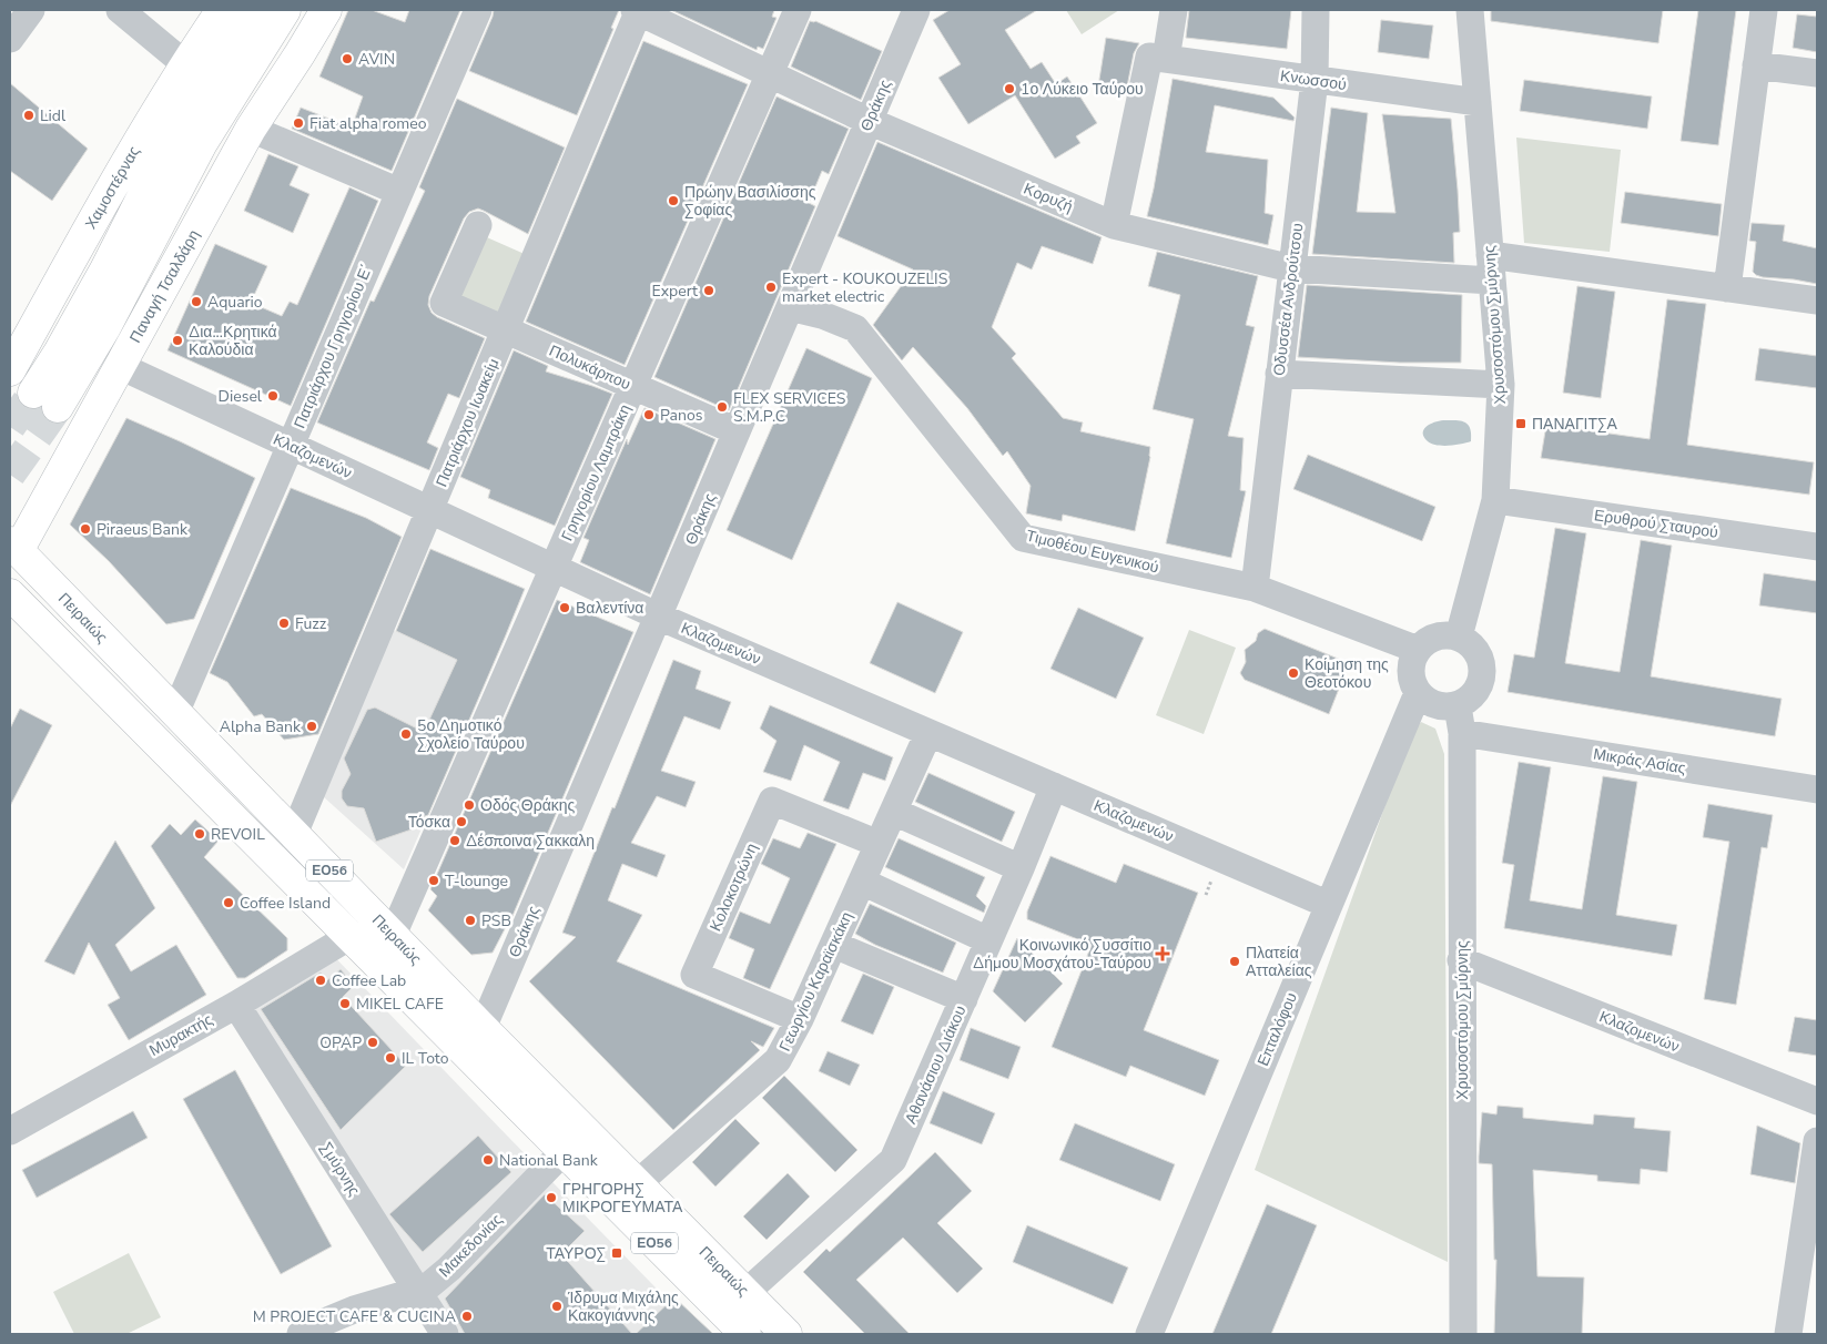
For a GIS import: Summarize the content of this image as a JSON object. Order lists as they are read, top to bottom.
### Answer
{
  "streets": {
    "main road": [
      "Χαμοστέρνας",
      "Παναγή Τσαλδάρη",
      "Πειραιώς",
      "ΕΟ56"
    ],
    "street": [
      "Κνωσσού",
      "Θράκης",
      "Κορυζή",
      "Οδυσσέα Ανδρούτσου",
      "Χρυσοστόμου Σμύρνης",
      "Πατριάρχου Γρηγορίου Ε΄",
      "Πολυκάρπου",
      "Πατριάρχου Ιωακείμ",
      "Κλαζομενών",
      "Γρηγορίου Λαμπράκη",
      "Ερυθρού Σταυρού",
      "Τιμοθέου Ευγενικού",
      "Μικράς Ασίας",
      "Κολοκοτρώνη",
      "Γεωργίου Καραϊσκάκη",
      "Επταλόφου",
      "Μυρακτής",
      "Αθανάσιου Διάκου",
      "Σμύρνης",
      "Μακεδονίας"
    ]
  },
  "crossings": [
    ["Κνωσσού", "Οδυσσέα Ανδρούτσου"],
    ["Κνωσσού", "Χρυσοστόμου Σμύρνης"],
    ["Θράκης", "Κορυζή"],
    ["Θράκης", "Πολυκάρπου"],
    ["Θράκης", "Κλαζομενών"],
    ["Θράκης", "Τιμοθέου Ευγενικού"],
    ["Θράκης", "Πειραιώς"],
    ["Κορυζή", "Οδυσσέα Ανδρούτσου"],
    ["Κορυζή", "Χρυσοστόμου Σμύρνης"],
    ["Κορυζή", "Πατριάρχου Ιωακείμ"],
    ["Κορυζή", "Γρηγορίου Λαμπράκη"],
    ["Παναγή Τσαλδάρη", "Κλαζομενών"],
    ["Παναγή Τσαλδάρη", "Πειραιώς"],
    ["Οδυσσέα Ανδρούτσου", "Τιμοθέου Ευγενικού"],
    ["Χρυσοστόμου Σμύρνης", "Κλαζομενών"],
    ["Χρυσοστόμου Σμύρνης", "Ερυθρού Σταυρού"],
    ["Χρυσοστόμου Σμύρνης", "Τιμοθέου Ευγενικού"],
    ["Χρυσοστόμου Σμύρνης", "Μικράς Ασίας"],
    ["Χρυσοστόμου Σμύρνης", "Επταλόφου"],
    ["Πατριάρχου Γρηγορίου Ε΄", "Κλαζομενών"],
    ["Πατριάρχου Γρηγορίου Ε΄", "Πειραιώς"],
    ["Πολυκάρπου", "Πατριάρχου Ιωακείμ"],
    ["Πολυκάρπου", "Γρηγορίου Λαμπράκη"],
    ["Πατριάρχου Ιωακείμ", "Κλαζομενών"],
    ["Πατριάρχου Ιωακείμ", "Πειραιώς"],
    ["Κλαζομενών", "Γρηγορίου Λαμπράκη"],
    ["Κλαζομενών", "Γεωργίου Καραϊσκάκη"],
    ["Κλαζομενών", "Επταλόφου"],
    ["Κλαζομενών", "Αθανάσιου Διάκου"],
    ["Γρηγορίου Λαμπράκη", "Πειραιώς"],
    ["Τιμοθέου Ευγενικού", "Μικράς Ασίας"],
    ["Τιμοθέου Ευγενικού", "Επταλόφου"],
    ["Πειραιώς", "Γεωργίου Καραϊσκάκη"],
    ["Πειραιώς", "Μυρακτής"],
    ["Πειραιώς", "Αθανάσιου Διάκου"],
    ["Πειραιώς", "Μακεδονίας"],
    ["Μικράς Ασίας", "Επταλόφου"],
    ["Κολοκοτρώνη", "Γεωργίου Καραϊσκάκη"],
    ["Μυρακτής", "Σμύρνης"],
    ["Σμύρνης", "Μακεδονίας"]
  ],
  "places": {
    "other": [
      "AVIN",
      "1ο Λύκειο Ταύρου",
      "Lidl",
      "Fiat alpha romeo",
      "Πρώην Βασιλίσσης Σοφίας",
      "Expert - KOUKOUZELIS market electric",
      "Expert",
      "Aquario",
      "Δια...Κρητικά Καλούδια",
      "Diesel",
      "FLEX SERVICES S.M.P.C",
      "Panos",
      "Piraeus Bank",
      "Βαλεντίνα",
      "Fuzz",
      "Κοίμηση της Θεοτόκου",
      "Alpha Bank",
      "5ο Δημοτικό Σχολείο Ταύρου",
      "Οδός Θράκης",
      "Τόσκα",
      "REVOIL",
      "Δέσποινα Σακκαλη",
      "T-lounge",
      "Coffee Island",
      "PSB",
      "Πλατεία Ατταλείας",
      "Coffee Lab",
      "MIKEL CAFE",
      "OPAP",
      "IL Toto",
      "National Bank",
      "ΓΡΗΓΟΡΗΣ ΜΙΚΡΟΓΕΥΜΑΤΑ",
      "Ίδρυμα Μιχάλης Κακογιάννης",
      "M PROJECT CAFE & CUCINA"
    ],
    "transit": ["ΠΑΝΑΓΙΤΣΑ", "ΤΑΥΡΟΣ"],
    "health": ["Κοινωνικό Συσσίτιο Δήμου Μοσχάτου-Ταύρου"]
  }
}
